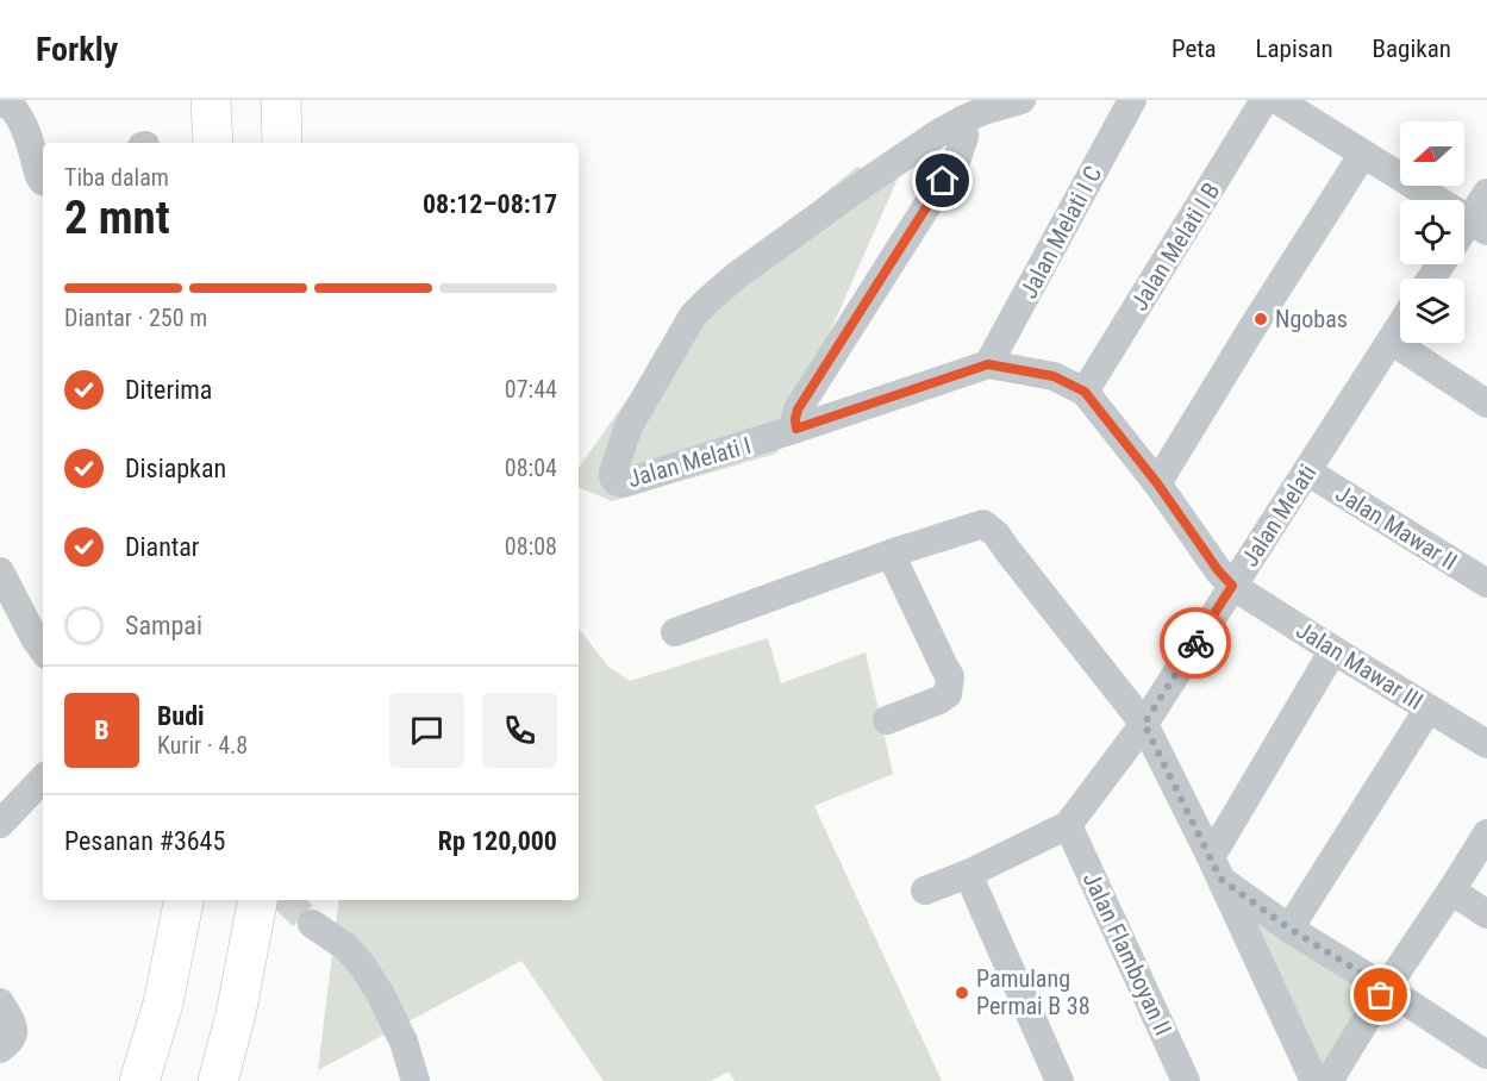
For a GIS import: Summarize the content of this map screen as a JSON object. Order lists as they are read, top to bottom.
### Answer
{
  "streets": {
    "street": [
      "Jalan Melati I C",
      "Jalan Melati I B",
      "Jalan Melati I",
      "Jalan Melati",
      "Jalan Mawar II",
      "Jalan Mawar III",
      "Jalan Flamboyan II"
    ]
  },
  "crossings": [
    ["Jalan Melati I C", "Jalan Melati I"],
    ["Jalan Melati I B", "Jalan Melati I"],
    ["Jalan Melati I", "Jalan Melati"],
    ["Jalan Melati I", "Jalan Mawar III"],
    ["Jalan Melati", "Jalan Mawar II"],
    ["Jalan Melati", "Jalan Mawar III"],
    ["Jalan Melati", "Jalan Flamboyan II"]
  ],
  "places": ["Ngobas", "Pamulang Permai B 38"],
  "north": "left",
  "page": {
    "header": "Forkly",
    "nav": ["Peta", "Lapisan", "Bagikan"],
    "heading": ["2 mnt", "Tiba dalam", "08:12–08:17"],
    "panel": [
      "Budi",
      "Kurir · 4.8",
      "Pesanan #3645",
      "Rp 120,000"
    ],
    "bar": "Diantar · 250 m",
    "list": [
      ["Diterima", "07:44"],
      ["Disiapkan", "08:04"],
      ["Diantar", "08:08"],
      "Sampai"
    ],
    "round": "B"
  }
}
